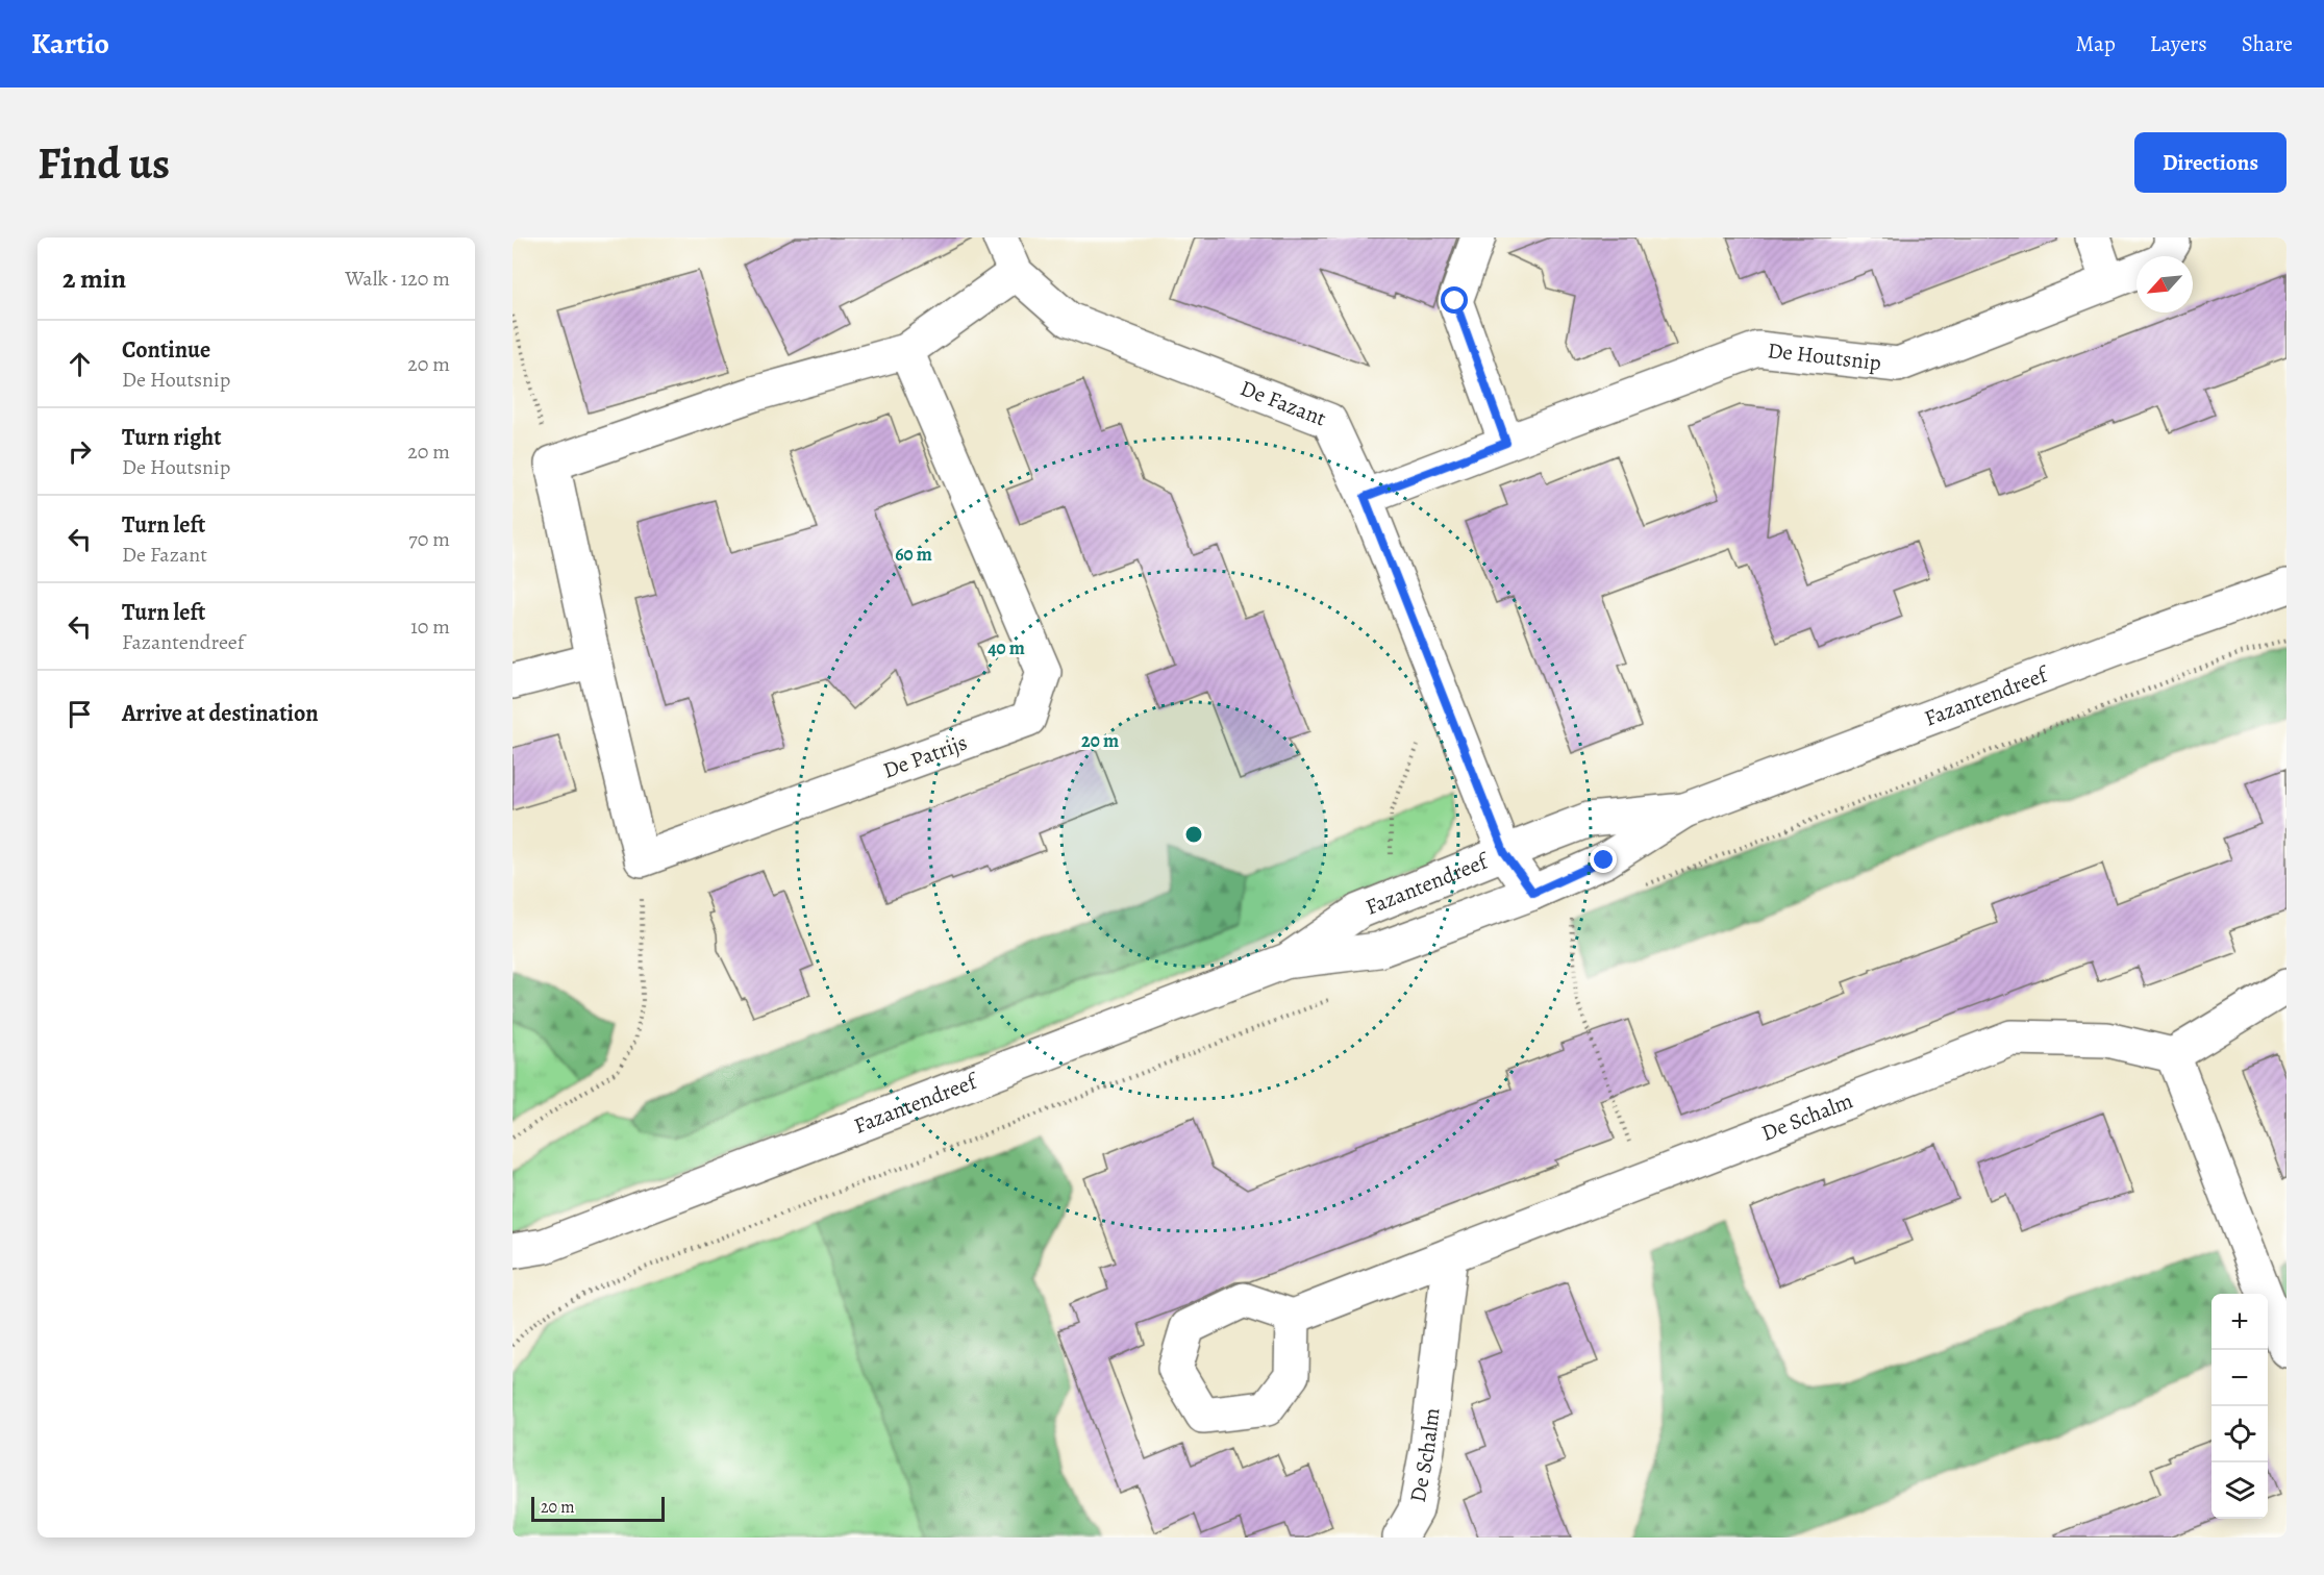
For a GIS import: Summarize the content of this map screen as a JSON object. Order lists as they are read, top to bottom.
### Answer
{
  "streets": {
    "street": [
      "De Houtsnip",
      "De Fazant",
      "Fazantendreef",
      "De Patrijs",
      "De Schalm"
    ]
  },
  "crossings": [
    ["De Houtsnip", "De Fazant"],
    ["De Fazant", "Fazantendreef"]
  ],
  "scale_bar": "20 m",
  "north": "bottom left",
  "page": {
    "header": "Kartio",
    "nav": ["Map", "Layers", "Share"],
    "buttons": "Directions",
    "title": "Find us",
    "heading": ["2 min", "Walk · 120 m"],
    "list": [
      ["Continue", "De Houtsnip", "20 m"],
      ["Turn right", "De Houtsnip", "20 m"],
      ["Turn left", "De Fazant", "70 m"],
      ["Turn left", "Fazantendreef", "10 m"],
      "Arrive at destination"
    ],
    "map_buttons": ["+", "−"],
    "scale": "20 m"
  },
  "rings": ["60 m", "40 m", "20 m"]
}
